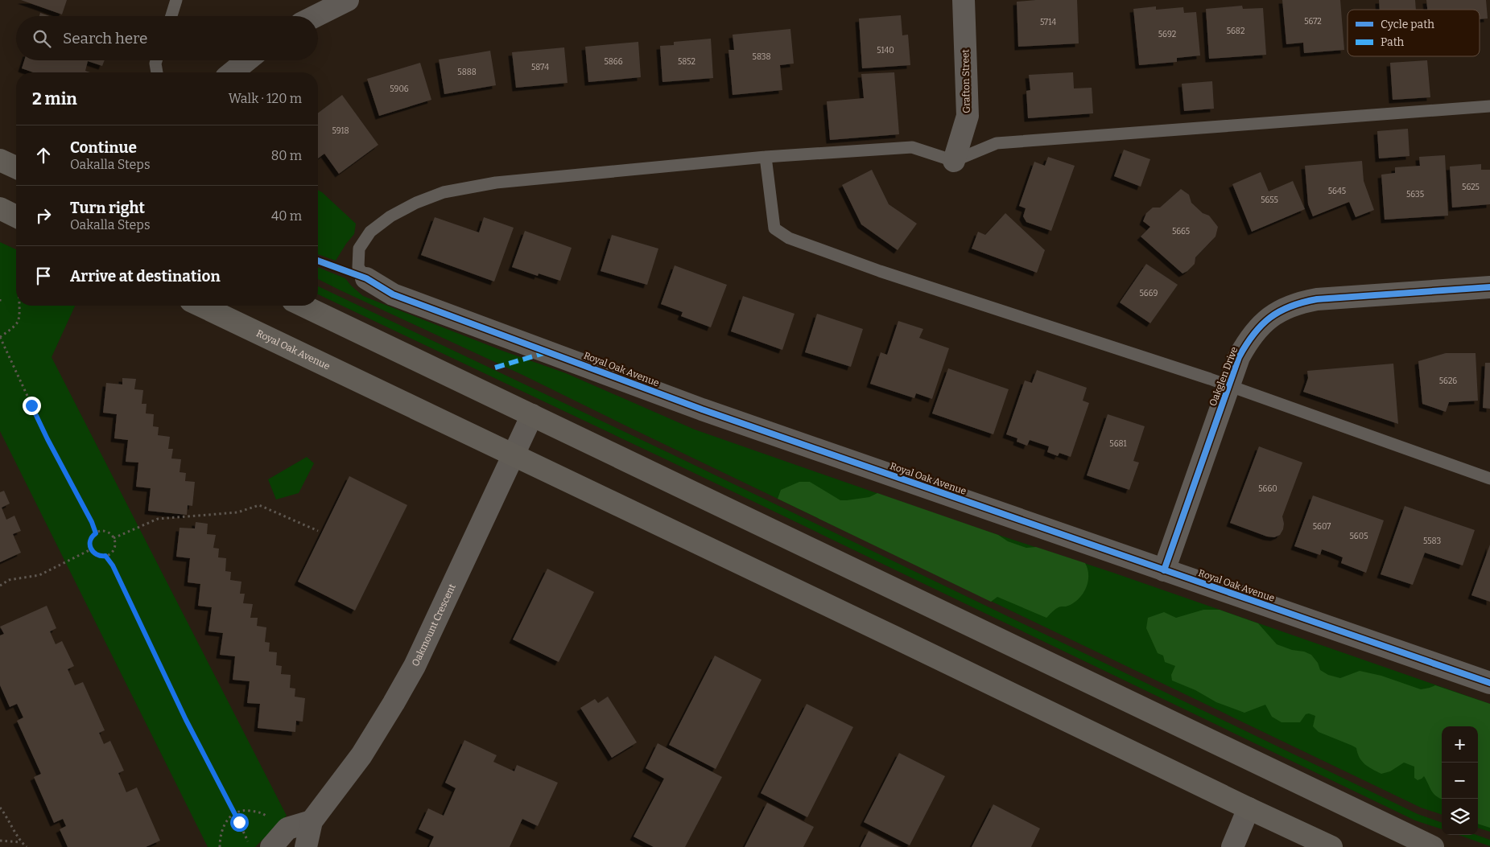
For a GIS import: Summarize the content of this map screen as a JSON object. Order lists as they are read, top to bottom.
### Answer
{
  "streets": {
    "main road": ["Royal Oak Avenue"],
    "street": ["Grafton Street", "Oakglen Drive", "Oakmount Crescent"]
  },
  "crossings": [
    ["Royal Oak Avenue", "Oakglen Drive"],
    ["Royal Oak Avenue", "Oakmount Crescent"]
  ],
  "house_numbers": [
    "5672",
    "5714",
    "5682",
    "5692",
    "5140",
    "5838",
    "5866",
    "5852",
    "5874",
    "5888",
    "5906",
    "5918",
    "5625",
    "5645",
    "5635",
    "5655",
    "5665",
    "5669",
    "5626",
    "5681",
    "5660",
    "5607",
    "5605",
    "5583"
  ],
  "legend": ["Cycle path", "Path"],
  "page": {
    "search": "Search here",
    "heading": ["2 min", "Walk · 120 m"],
    "list": [
      ["Continue", "Oakalla Steps", "80 m"],
      ["Turn right", "Oakalla Steps", "40 m"],
      "Arrive at destination"
    ],
    "map_buttons": ["+", "−"]
  }
}
